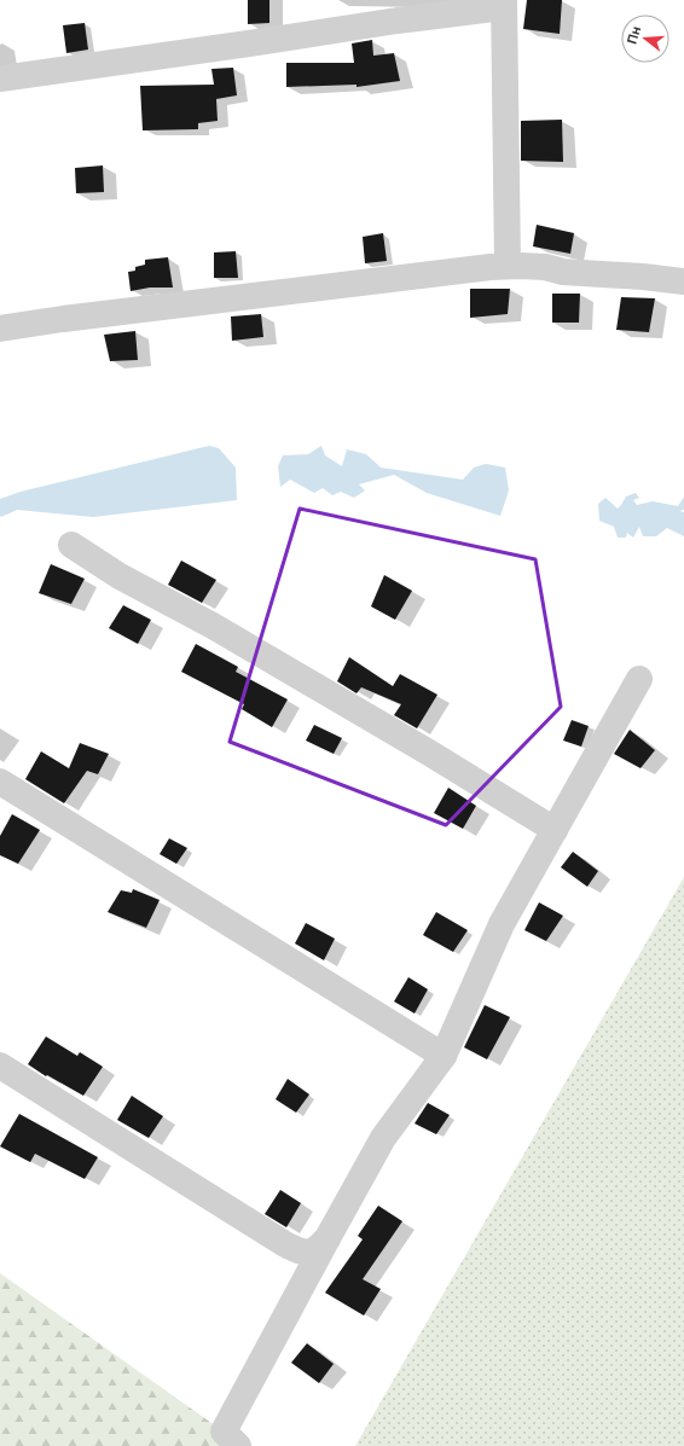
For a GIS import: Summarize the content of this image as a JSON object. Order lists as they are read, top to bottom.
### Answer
{
  "north": "left"
}
